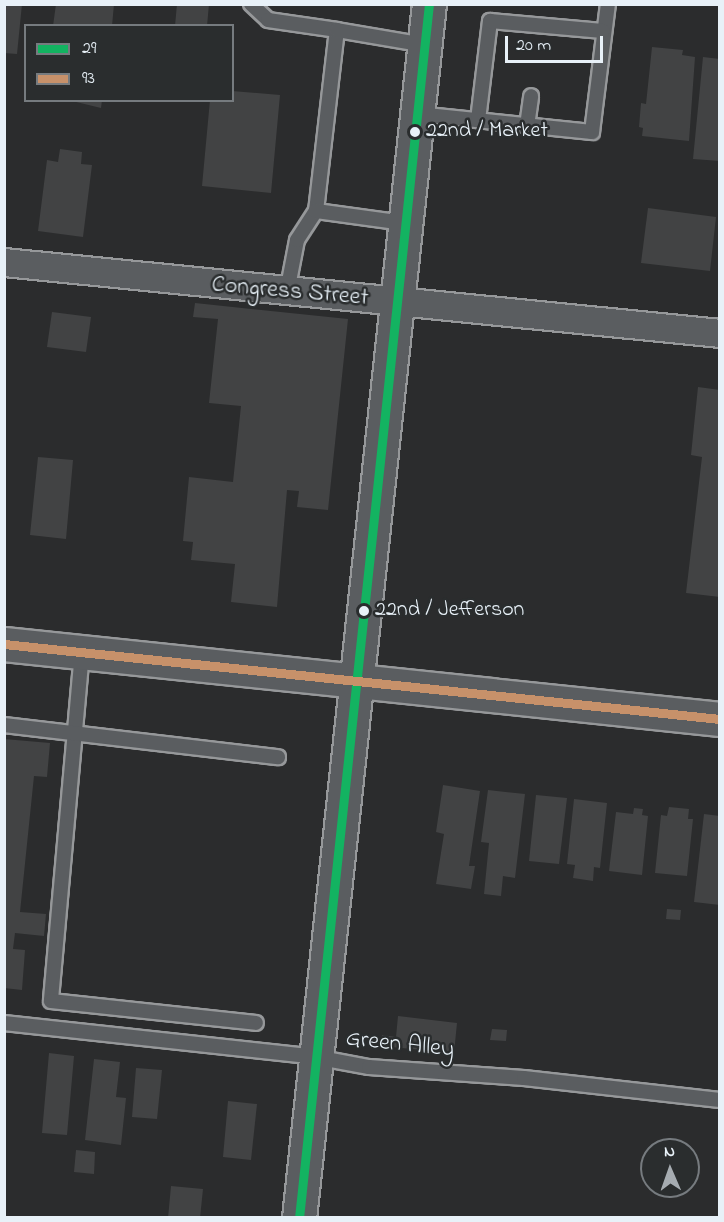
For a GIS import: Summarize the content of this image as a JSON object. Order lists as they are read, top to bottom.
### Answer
{
  "streets": {
    "street": ["Congress Street"],
    "lane": ["Green Alley"]
  },
  "places": ["22nd / Market", "22nd / Jefferson"],
  "lines": ["transit line 29", "transit line 93"],
  "legend": ["29", "93"],
  "scale_bar": "20 m",
  "north": "top"
}
